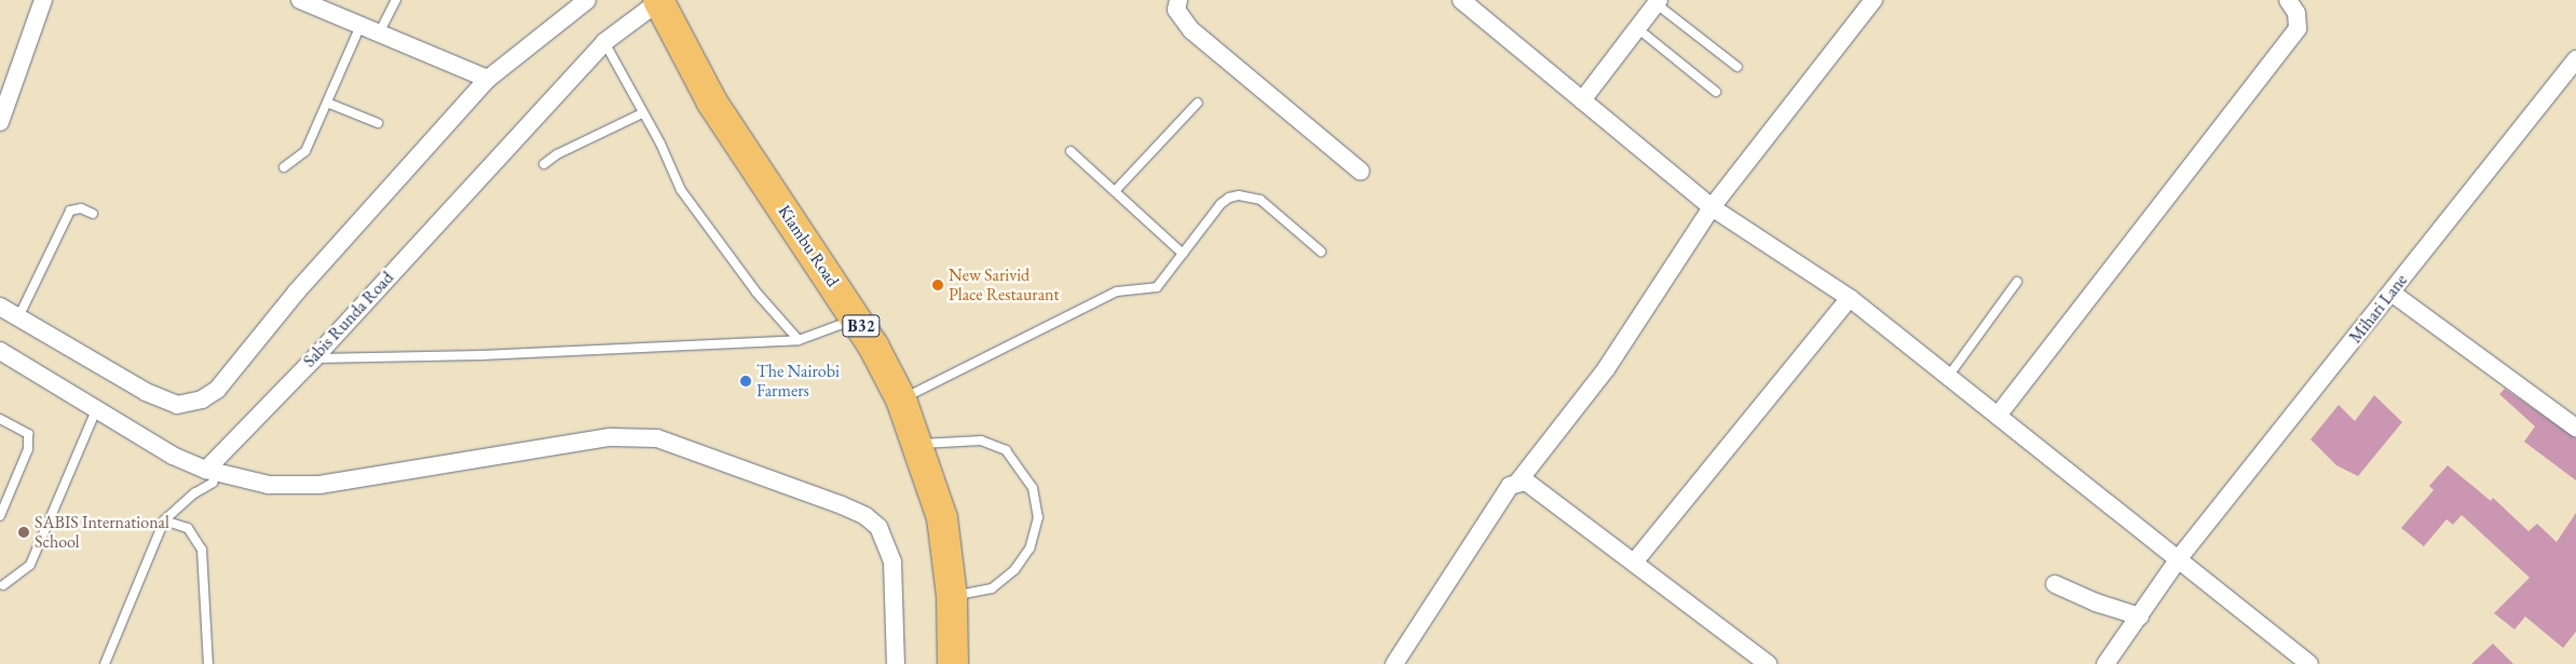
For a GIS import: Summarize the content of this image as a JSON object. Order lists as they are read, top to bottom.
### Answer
{
  "streets": {
    "highway": ["Kiambu Road", "B32"],
    "street": ["Mihari Lane", "Sabis Runda Road"]
  },
  "crossings": [
    ["Kiambu Road", "Sabis Runda Road"]
  ],
  "places": ["New Sarivid Place Restaurant", "The Nairobi Farmers", "SABIS International School"]
}
